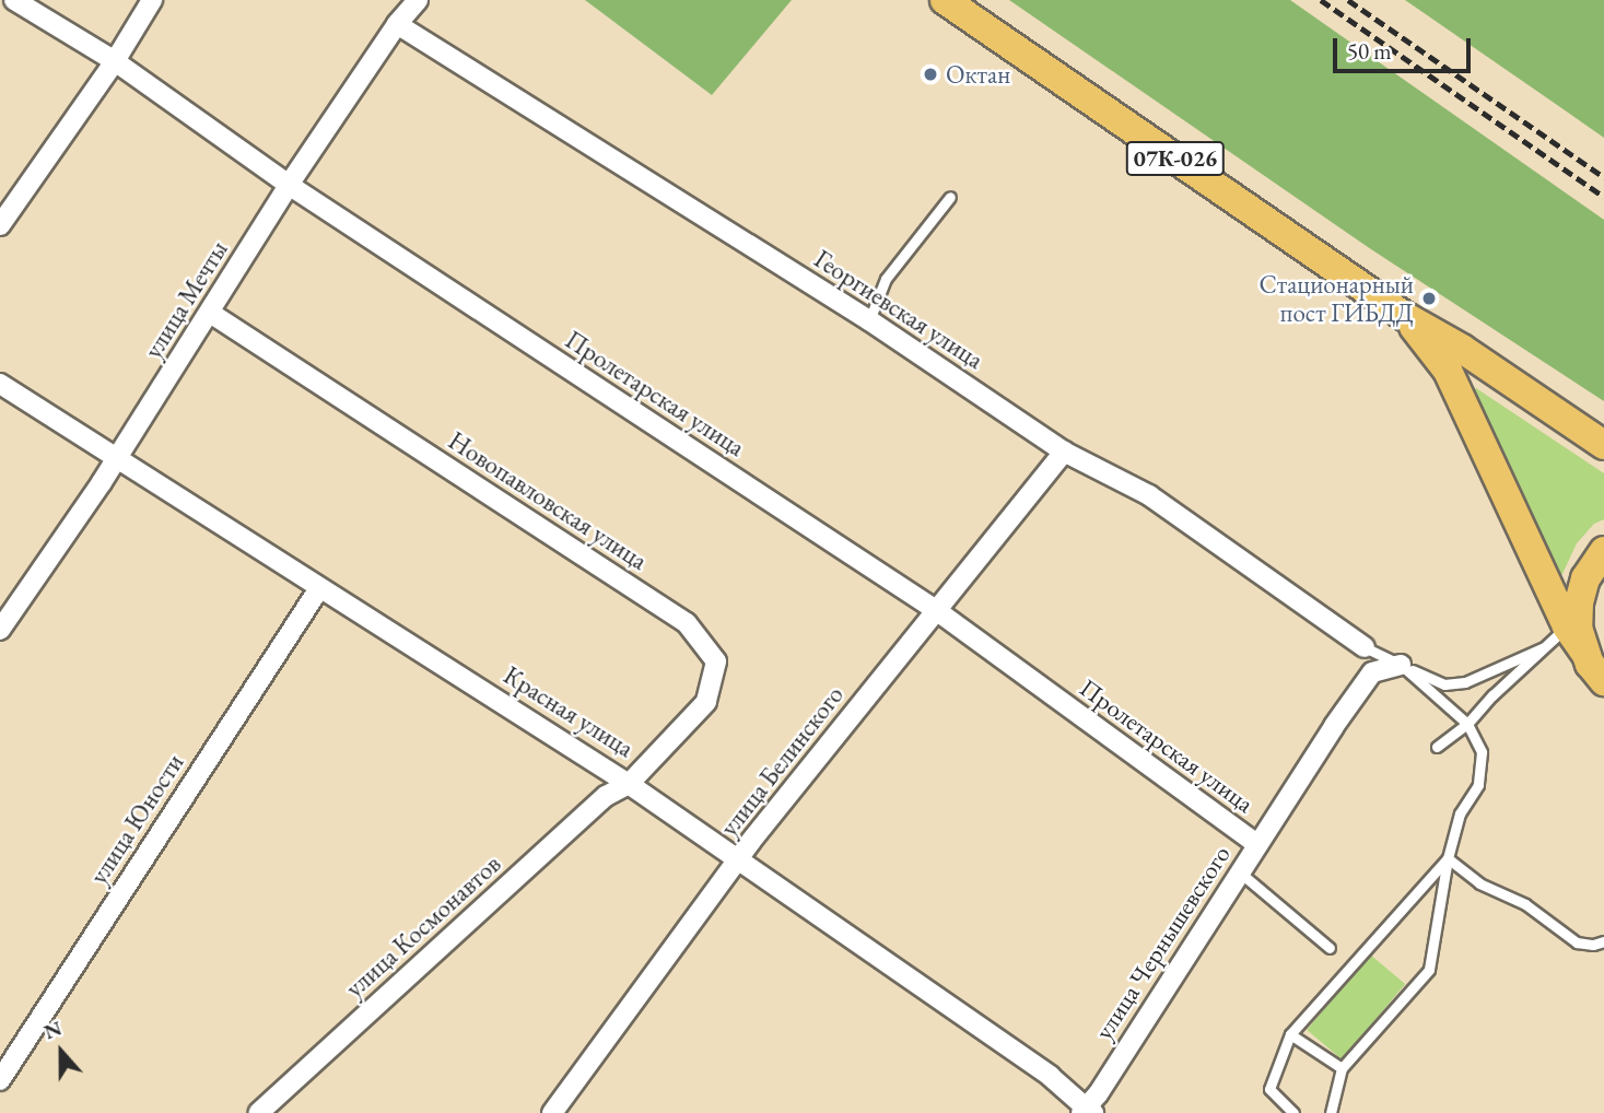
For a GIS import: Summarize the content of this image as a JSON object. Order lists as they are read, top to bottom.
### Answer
{
  "streets": {
    "main road": ["07К-026"],
    "street": [
      "улица Мечты",
      "Георгиевская улица",
      "Пролетарская улица",
      "Новопавловская улица",
      "Красная улица",
      "улица Белинского",
      "улица Юности",
      "улица Космонавтов",
      "улица Чернышевского"
    ]
  },
  "crossings": [
    ["улица Мечты", "Георгиевская улица"],
    ["улица Мечты", "Пролетарская улица"],
    ["улица Мечты", "Новопавловская улица"],
    ["улица Мечты", "Красная улица"],
    ["Георгиевская улица", "улица Белинского"],
    ["Пролетарская улица", "улица Белинского"],
    ["Пролетарская улица", "улица Чернышевского"],
    ["Новопавловская улица", "Красная улица"],
    ["Новопавловская улица", "улица Космонавтов"],
    ["Красная улица", "улица Белинского"],
    ["Красная улица", "улица Юности"],
    ["Красная улица", "улица Космонавтов"],
    ["Красная улица", "улица Чернышевского"]
  ],
  "places": ["Октан", "Стационарный пост ГИБДД"],
  "scale_bar": "50 m",
  "north": "top"
}
